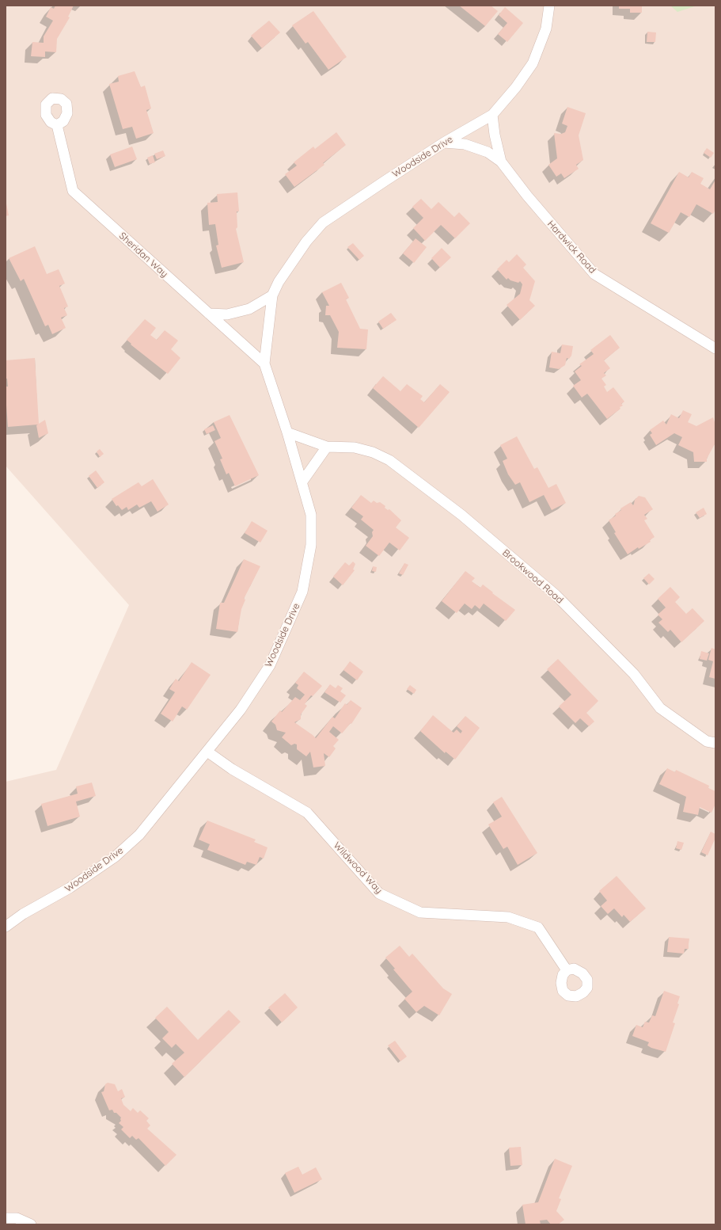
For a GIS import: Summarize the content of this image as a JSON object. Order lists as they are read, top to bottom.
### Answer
{
  "streets": {
    "street": [
      "Woodside Drive",
      "Hardwick Road",
      "Sheridan Way",
      "Brookwood Road",
      "Wildwood Way"
    ]
  },
  "crossings": [
    ["Woodside Drive", "Hardwick Road"],
    ["Woodside Drive", "Sheridan Way"],
    ["Woodside Drive", "Brookwood Road"],
    ["Woodside Drive", "Wildwood Way"]
  ]
}
